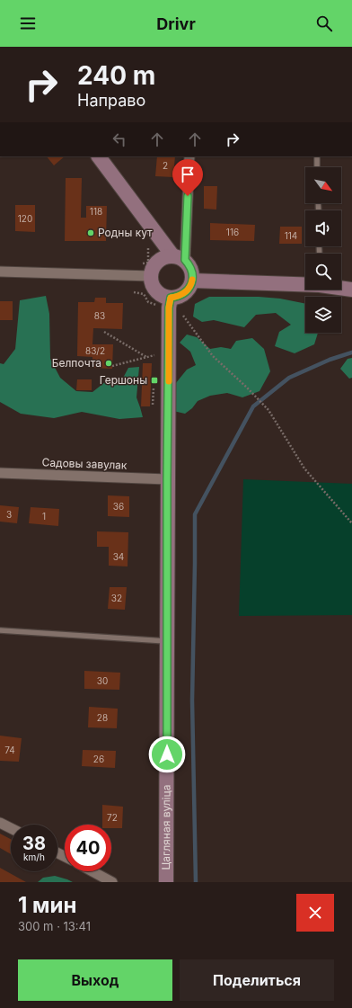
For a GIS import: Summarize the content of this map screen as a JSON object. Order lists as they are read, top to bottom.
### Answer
{
  "streets": {
    "street": ["Садовы завулак", "Цагляная вуліца"]
  },
  "crossings": [
    ["Садовы завулак", "Цагляная вуліца"]
  ],
  "places": {
    "other": ["Родны кут", "Белпочта"],
    "transit": ["Гершоны"]
  },
  "house_numbers": [
    "2",
    "118",
    "120",
    "116",
    "114",
    "83",
    "83/2",
    "36",
    "3",
    "1",
    "34",
    "32",
    "30",
    "28",
    "74",
    "26",
    "72"
  ],
  "north": "bottom right",
  "page": {
    "header": "Drivr",
    "turn": ["240 m", "Направо"],
    "speed": "38 km/h",
    "limit": "40",
    "heading": ["1 мин", "300 m · 13:41"],
    "buttons": ["Выход", "Поделиться"]
  }
}
